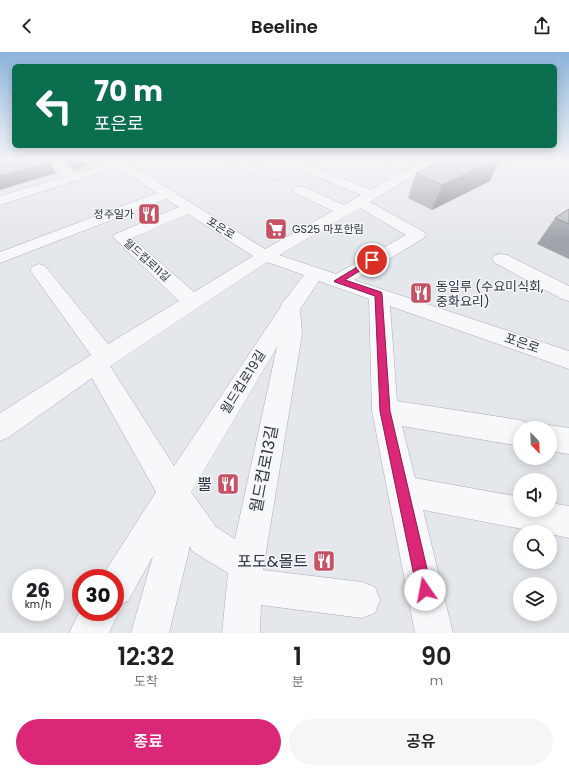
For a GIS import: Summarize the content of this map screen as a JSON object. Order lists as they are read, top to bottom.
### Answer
{
  "streets": {
    "street": [
      "포은로",
      "월드컵로11길",
      "월드컵로19길",
      "월드컵로13길"
    ]
  },
  "crossings": [
    ["포은로", "월드컵로11길"],
    ["포은로", "월드컵로19길"],
    ["월드컵로19길", "월드컵로13길"]
  ],
  "places": {
    "restaurant": [
      "정주일가",
      "동일루 (수요미식회, 중화요리)",
      "뿔",
      "포도&몰트"
    ],
    "supermarket": ["GS25 마포한림"]
  },
  "north": "bottom right",
  "page": {
    "header": "Beeline",
    "turn": ["70 m", "포은로"],
    "speed": "26 km/h",
    "limit": "30",
    "eta": [
      "12:32",
      "도착",
      "1",
      "분",
      "90",
      "m"
    ],
    "buttons": ["종료", "공유"]
  }
}
